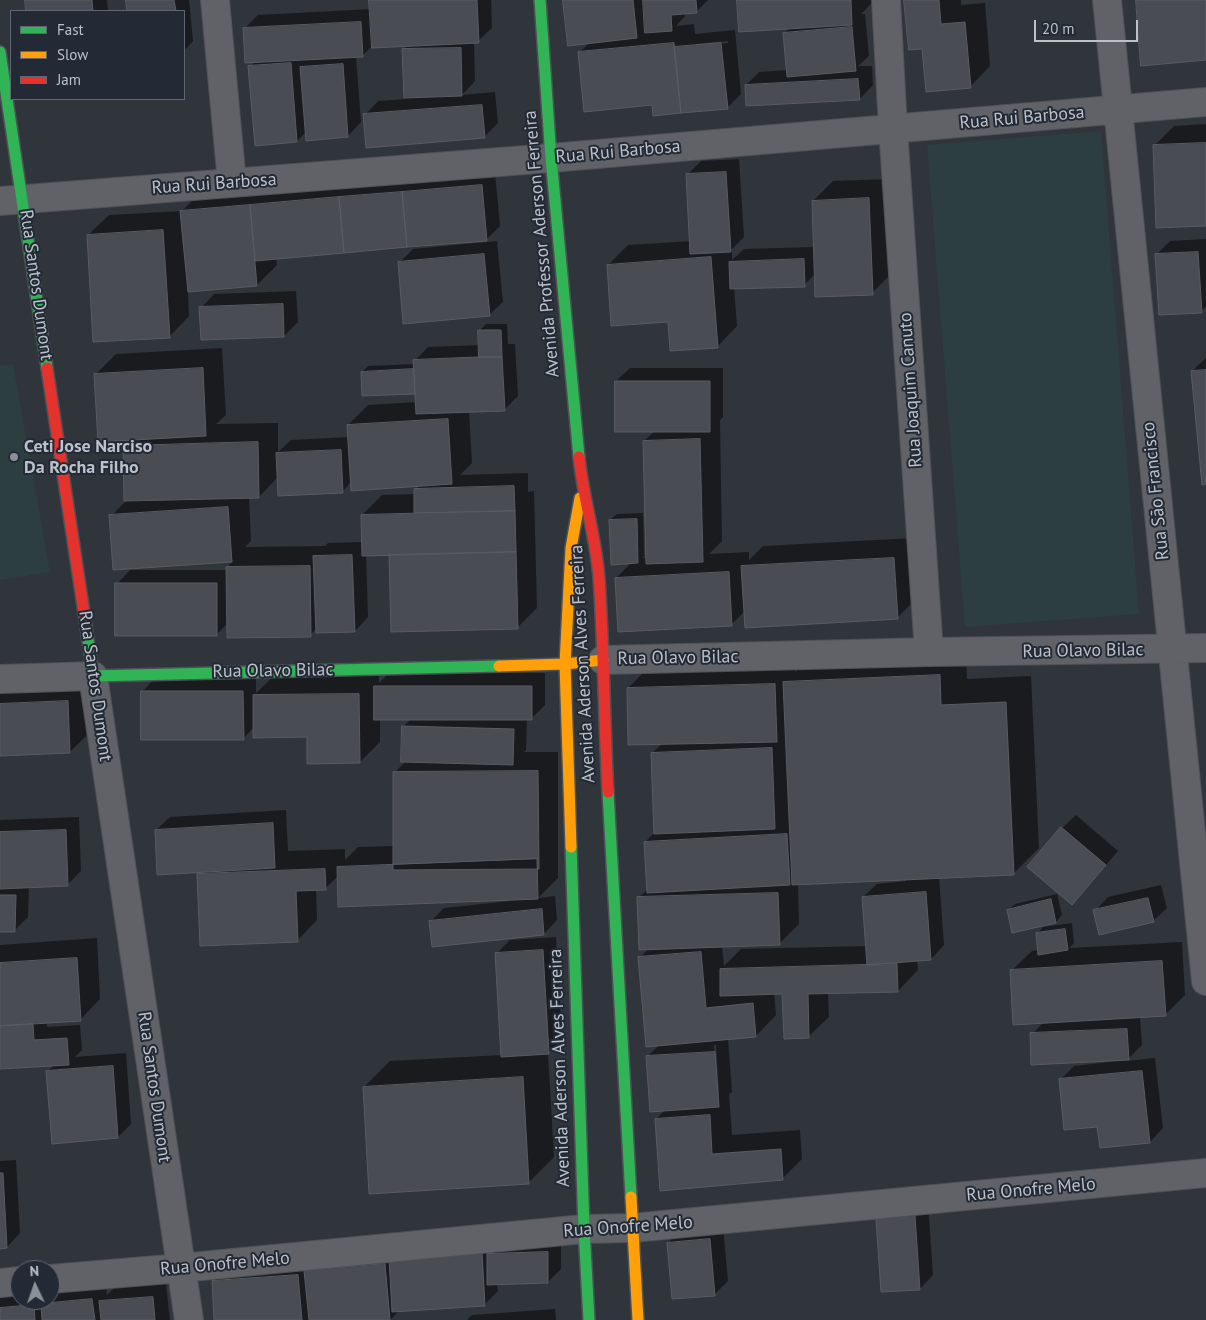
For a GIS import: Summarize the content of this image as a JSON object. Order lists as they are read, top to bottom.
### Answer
{
  "streets": {
    "main road": [
      "Avenida Professor Aderson Ferreira",
      "Rua Santos Dumont",
      "Rua Olavo Bilac",
      "Avenida Aderson Alves Ferreira"
    ],
    "street": [
      "Rua Rui Barbosa",
      "Rua Joaquim Canuto",
      "Rua São Francisco",
      "Rua Onofre Melo"
    ]
  },
  "crossings": [
    ["Rua Rui Barbosa", "Avenida Professor Aderson Ferreira"],
    ["Rua Rui Barbosa", "Rua Santos Dumont"],
    ["Rua Rui Barbosa", "Rua Joaquim Canuto"],
    ["Rua Rui Barbosa", "Rua São Francisco"],
    ["Avenida Professor Aderson Ferreira", "Avenida Aderson Alves Ferreira"],
    ["Rua Santos Dumont", "Rua Olavo Bilac"],
    ["Rua Santos Dumont", "Rua Onofre Melo"],
    ["Rua Joaquim Canuto", "Rua Olavo Bilac"],
    ["Rua São Francisco", "Rua Olavo Bilac"],
    ["Rua Olavo Bilac", "Avenida Aderson Alves Ferreira"],
    ["Avenida Aderson Alves Ferreira", "Rua Onofre Melo"]
  ],
  "places": ["Ceti Jose Narciso Da Rocha Filho"],
  "legend": ["Fast", "Slow", "Jam"],
  "scale_bar": "20 m",
  "north": "top"
}
